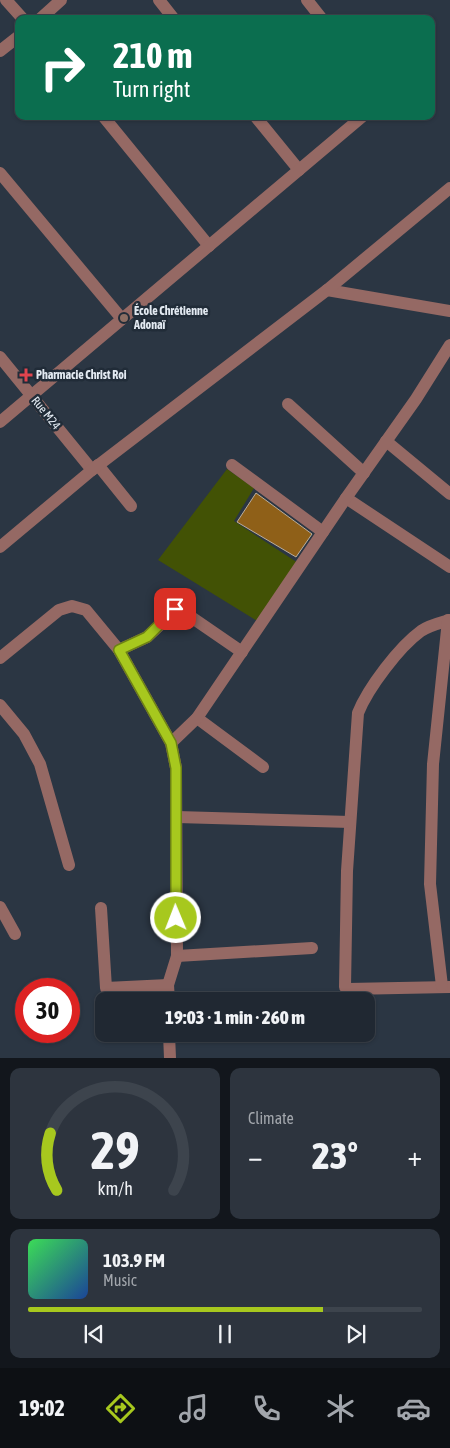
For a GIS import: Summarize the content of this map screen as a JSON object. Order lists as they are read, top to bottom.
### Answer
{
  "streets": {
    "street": ["Rue M24"]
  },
  "places": {
    "other": ["École Chrétienne Adonaï"],
    "health": ["Pharmacie Christ Roi"]
  },
  "page": {
    "turn": ["210 m", "Turn right"],
    "limit": "30",
    "trip": "19:03 · 1 min · 260 m",
    "tile": "Climate",
    "heat": ["−", "23°", "+"],
    "song": ["103.9 FM", "Music"],
    "tabs": "19:02",
    "gauge": ["29", "km/h"]
  }
}
